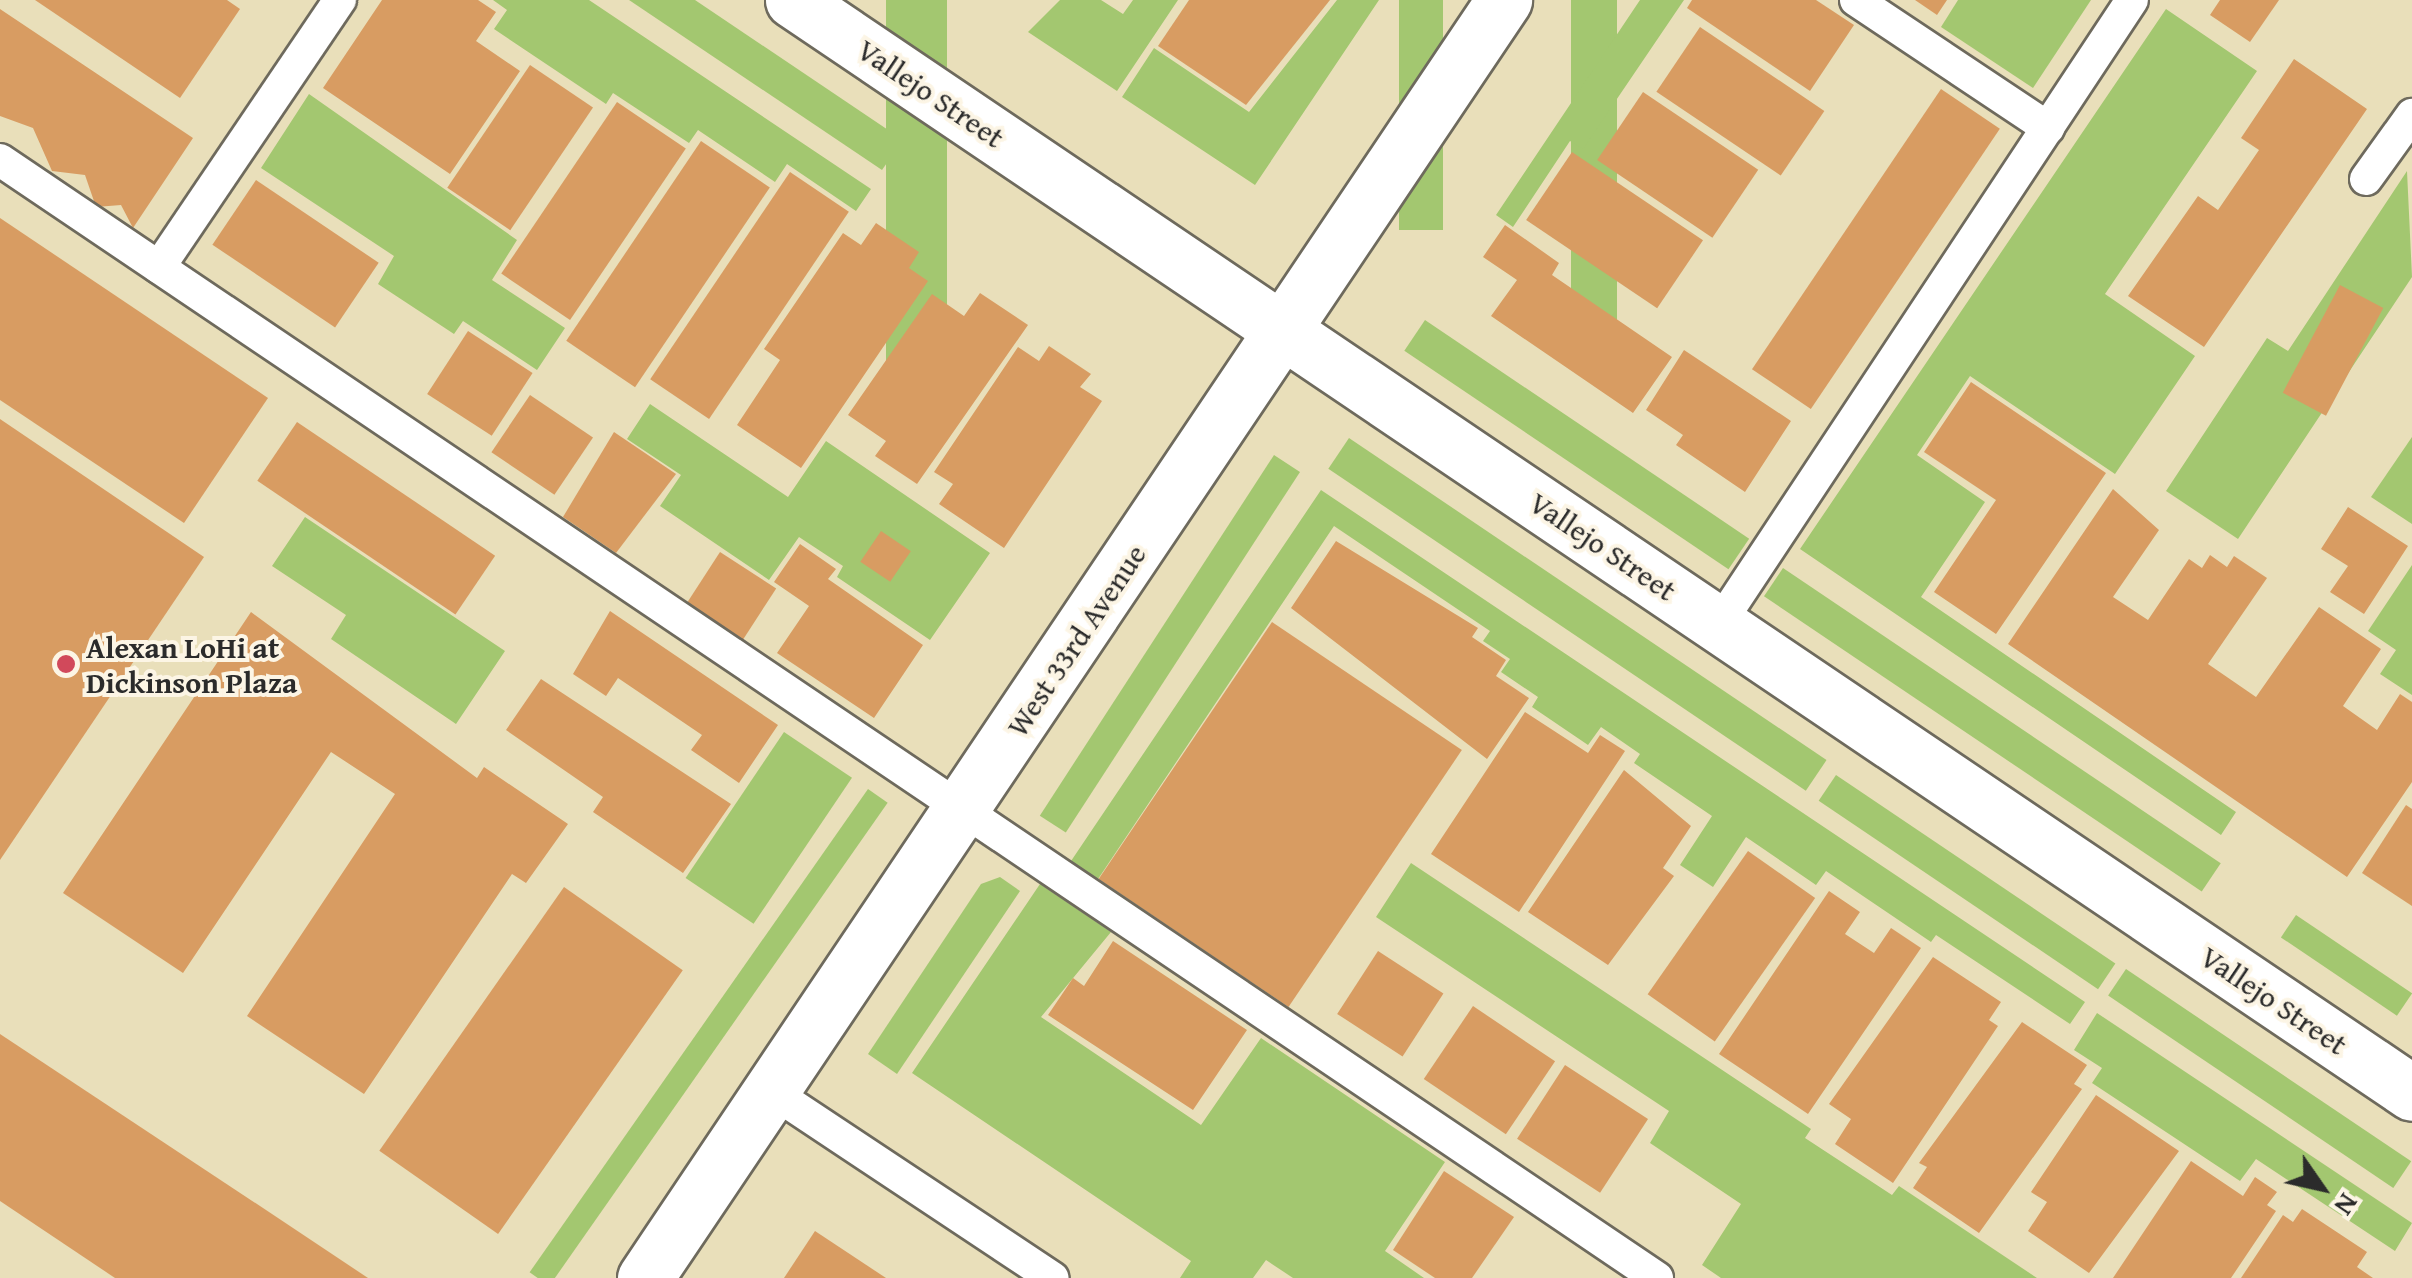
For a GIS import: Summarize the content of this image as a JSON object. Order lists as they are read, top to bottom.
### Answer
{
  "streets": {
    "street": ["Vallejo Street", "West 33rd Avenue"]
  },
  "crossings": [
    ["Vallejo Street", "West 33rd Avenue"]
  ],
  "places": ["Alexan LoHi at Dickinson Plaza"],
  "north": "bottom right"
}
